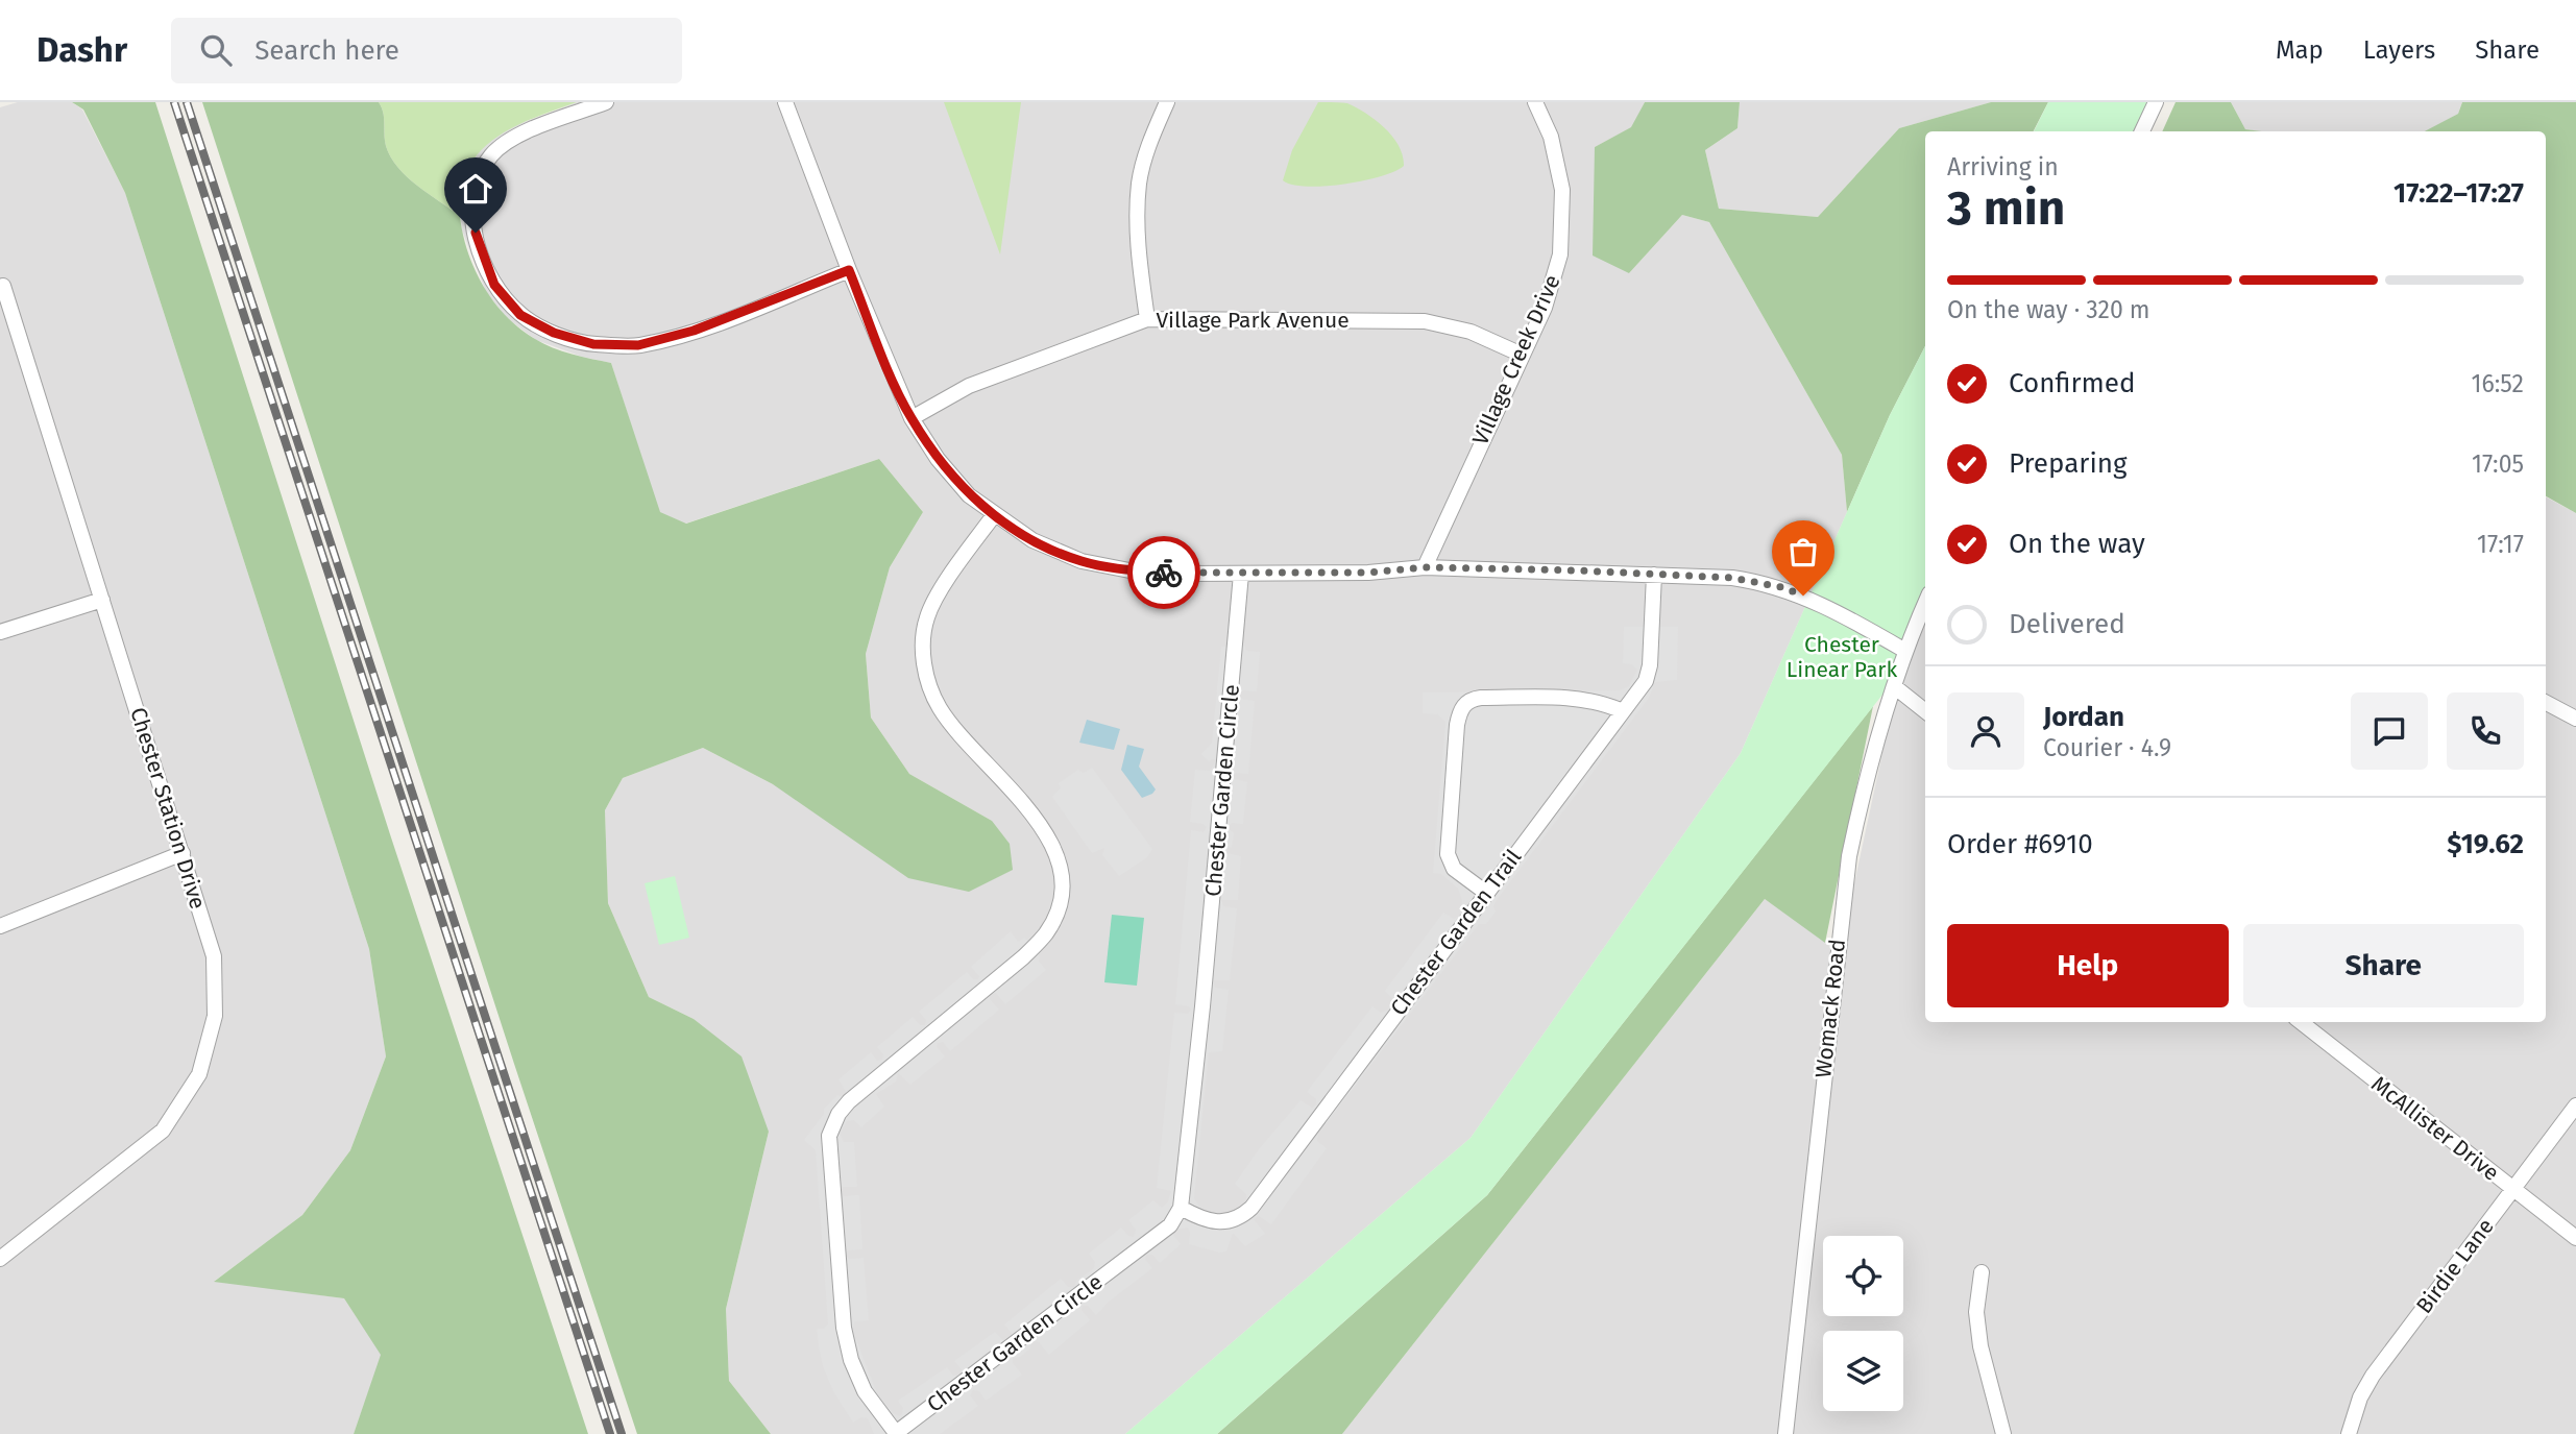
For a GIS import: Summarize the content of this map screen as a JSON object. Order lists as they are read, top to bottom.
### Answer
{
  "streets": {
    "street": [
      "Village Park Avenue",
      "Village Creek Drive",
      "Chester Garden Circle",
      "Chester Station Drive",
      "Chester Garden Trail",
      "Womack Road",
      "McAllister Drive",
      "Birdie Lane"
    ]
  },
  "crossings": [
    ["Village Park Avenue", "Village Creek Drive"],
    ["Chester Garden Circle", "Chester Garden Trail"],
    ["McAllister Drive", "Birdie Lane"]
  ],
  "parks": ["Chester Linear Park"],
  "page": {
    "header": "Dashr",
    "search": "Search here",
    "nav": ["Map", "Layers", "Share"],
    "heading": ["3 min", "Arriving in", "17:22–17:27"],
    "panel": [
      "Jordan",
      "Courier · 4.9",
      "Order #6910",
      "$19.62"
    ],
    "bar": "On the way · 320 m",
    "list": [
      ["Confirmed", "16:52"],
      ["Preparing", "17:05"],
      ["On the way", "17:17"],
      "Delivered"
    ],
    "buttons": ["Help", "Share"]
  }
}
